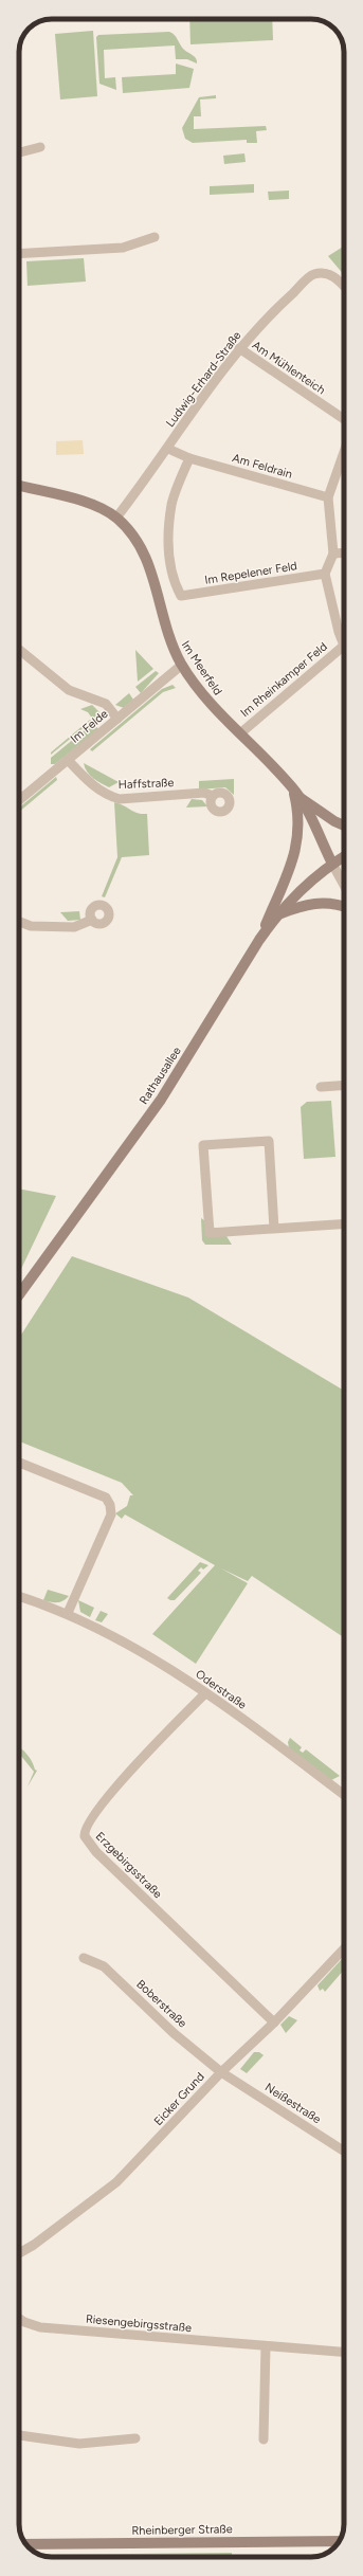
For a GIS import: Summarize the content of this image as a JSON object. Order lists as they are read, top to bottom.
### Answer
{
  "streets": {
    "street": [
      "Am Mühlenteich",
      "Ludwig-Erhard-Straße",
      "Am Feldrain",
      "Im Repelener Feld",
      "Im Meerfeld",
      "Im Rheinkamper Feld",
      "Im Felde",
      "Haffstraße",
      "Rathausallee",
      "Oderstraße",
      "Erzgebirgsstraße",
      "Boberstraße",
      "Eicker Grund",
      "Neißestraße",
      "Riesengebirgsstraße",
      "Rheinberger Straße"
    ]
  },
  "crossings": [
    ["Am Mühlenteich", "Ludwig-Erhard-Straße"],
    ["Ludwig-Erhard-Straße", "Am Feldrain"],
    ["Ludwig-Erhard-Straße", "Im Meerfeld"],
    ["Am Feldrain", "Im Repelener Feld"],
    ["Im Meerfeld", "Im Rheinkamper Feld"],
    ["Im Meerfeld", "Im Felde"],
    ["Im Meerfeld", "Rathausallee"],
    ["Im Felde", "Haffstraße"],
    ["Oderstraße", "Erzgebirgsstraße"],
    ["Erzgebirgsstraße", "Eicker Grund"],
    ["Boberstraße", "Eicker Grund"],
    ["Boberstraße", "Neißestraße"],
    ["Eicker Grund", "Neißestraße"]
  ]
}
